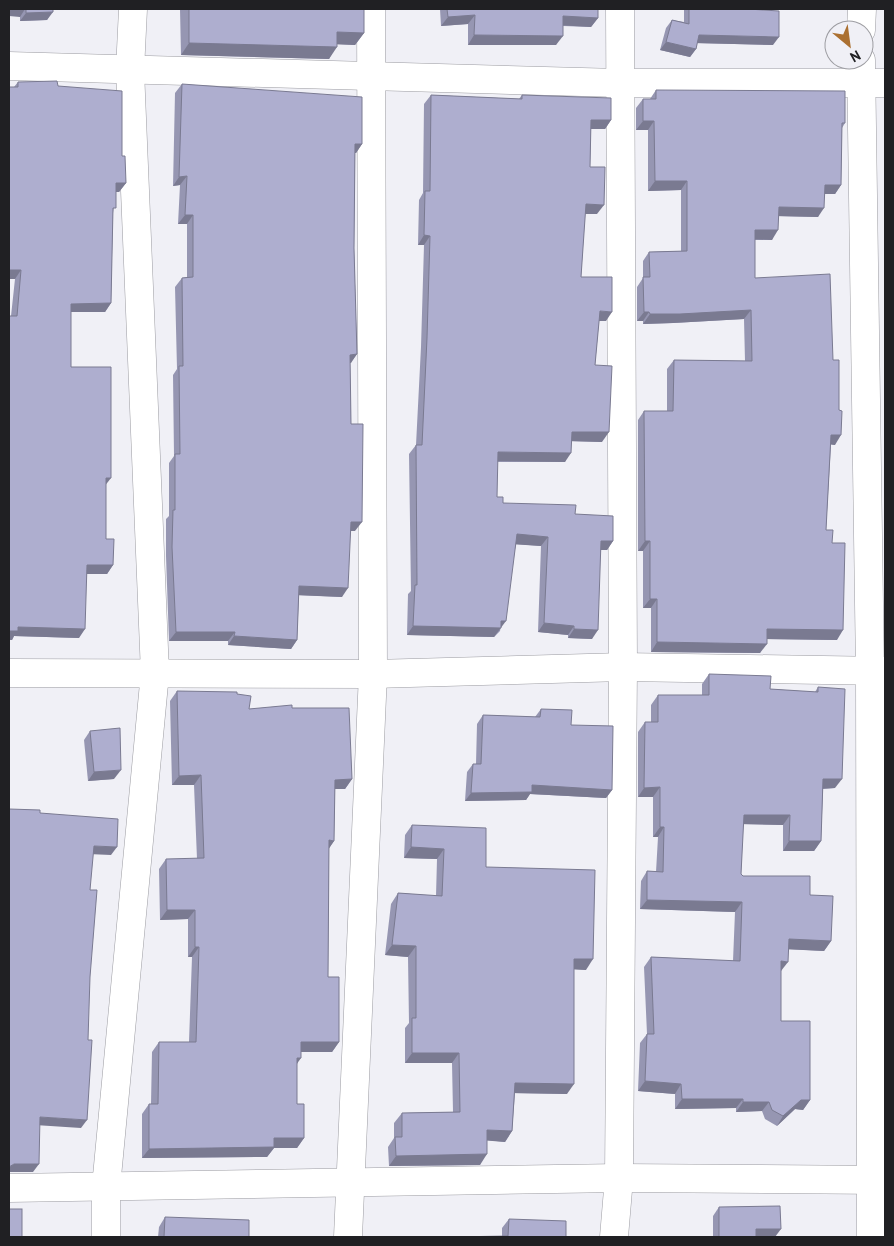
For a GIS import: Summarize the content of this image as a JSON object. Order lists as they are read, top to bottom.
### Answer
{
  "north": "bottom right"
}
